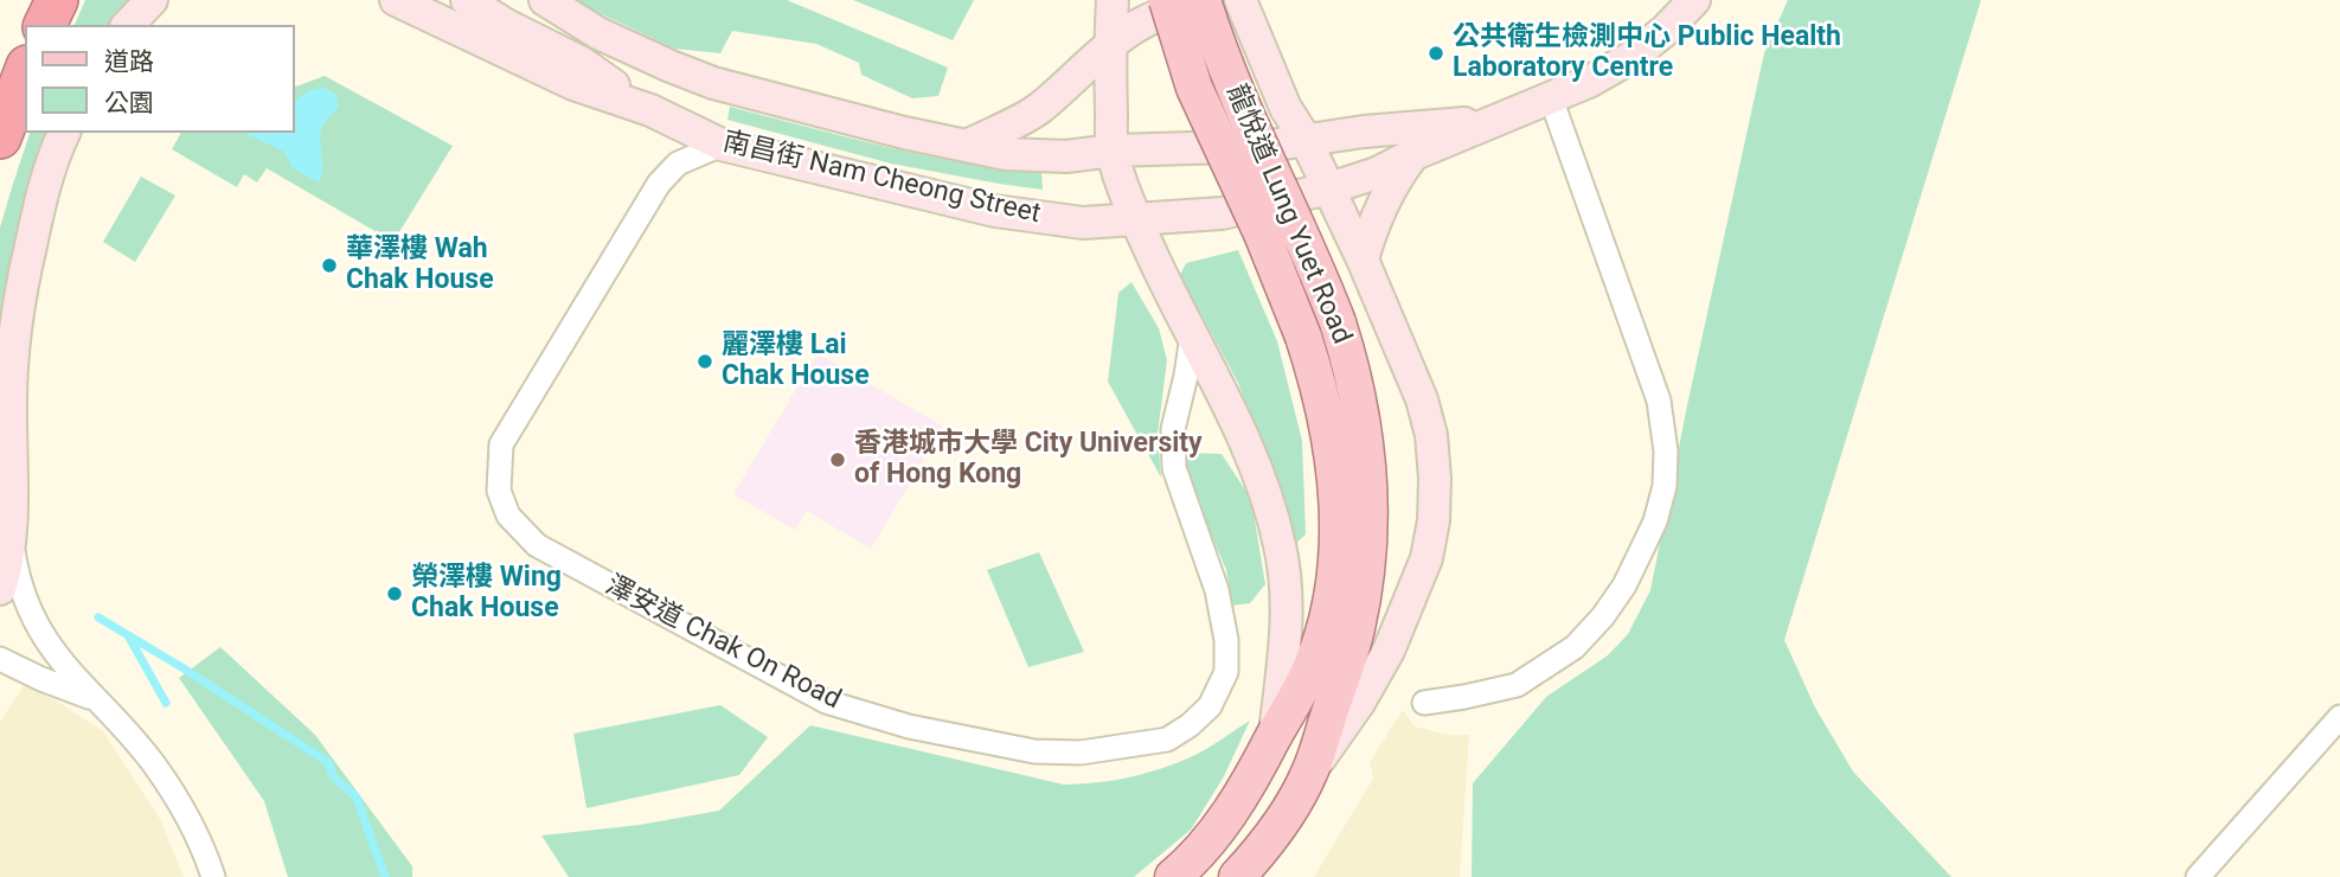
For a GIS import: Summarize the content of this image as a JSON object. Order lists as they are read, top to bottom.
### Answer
{
  "streets": {
    "main road": ["南昌街 Nam Cheong Street", "龍悅道 Lung Yuet Road"],
    "street": ["澤安道 Chak On Road"]
  },
  "crossings": [
    ["南昌街 Nam Cheong Street", "龍悅道 Lung Yuet Road"],
    ["南昌街 Nam Cheong Street", "澤安道 Chak On Road"],
    ["龍悅道 Lung Yuet Road", "澤安道 Chak On Road"]
  ],
  "places": [
    "公共衛生檢測中心 Public Health Laboratory Centre",
    "華澤樓 Wah Chak House",
    "麗澤樓 Lai Chak House",
    "香港城市大學 City University of Hong Kong",
    "榮澤樓 Wing Chak House"
  ],
  "legend": ["道路", "公園"]
}
